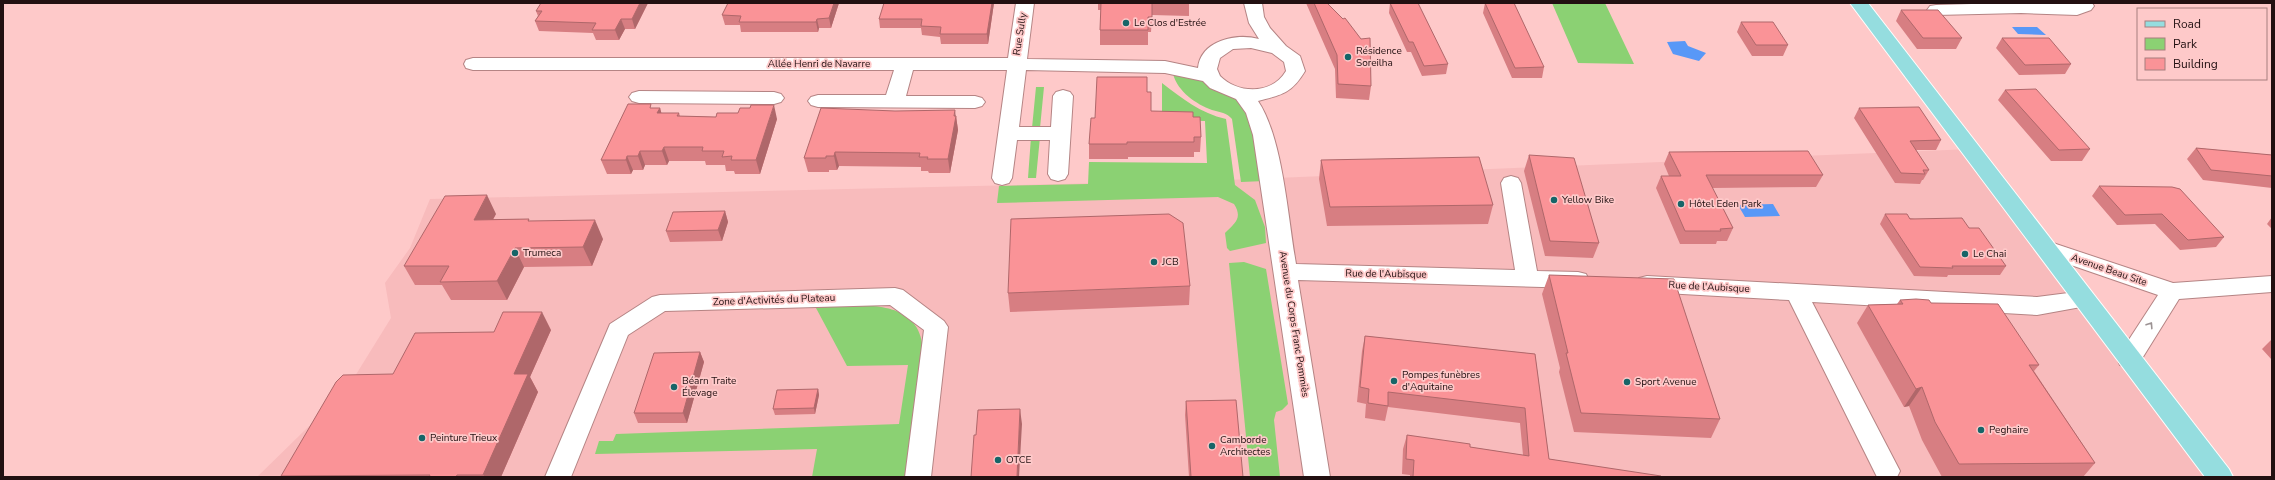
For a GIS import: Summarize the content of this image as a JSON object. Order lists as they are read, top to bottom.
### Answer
{
  "streets": {
    "street": [
      "Rue Sully",
      "Allée Henri de Navarre",
      "Avenue Beau Site",
      "Rue de l'Aubisque",
      "Zone d'Activités du Plateau",
      "Avenue du Corps Franc Pommiès"
    ]
  },
  "crossings": [
    ["Rue Sully", "Allée Henri de Navarre"],
    ["Allée Henri de Navarre", "Avenue du Corps Franc Pommiès"],
    ["Rue de l'Aubisque", "Avenue du Corps Franc Pommiès"]
  ],
  "places": [
    "Le Clos d'Estrée",
    "Résidence Soreilha",
    "Yellow Bike",
    "Hôtel Eden Park",
    "Trumeca",
    "Le Chai",
    "JCB",
    "Pompes funèbres d'Aquitaine",
    "Sport Avenue",
    "Béarn Traite Élevage",
    "Peghaire",
    "Peinture Trieux",
    "Camborde Architectes",
    "OTCE"
  ],
  "legend": ["Road", "Park", "Building"]
}
